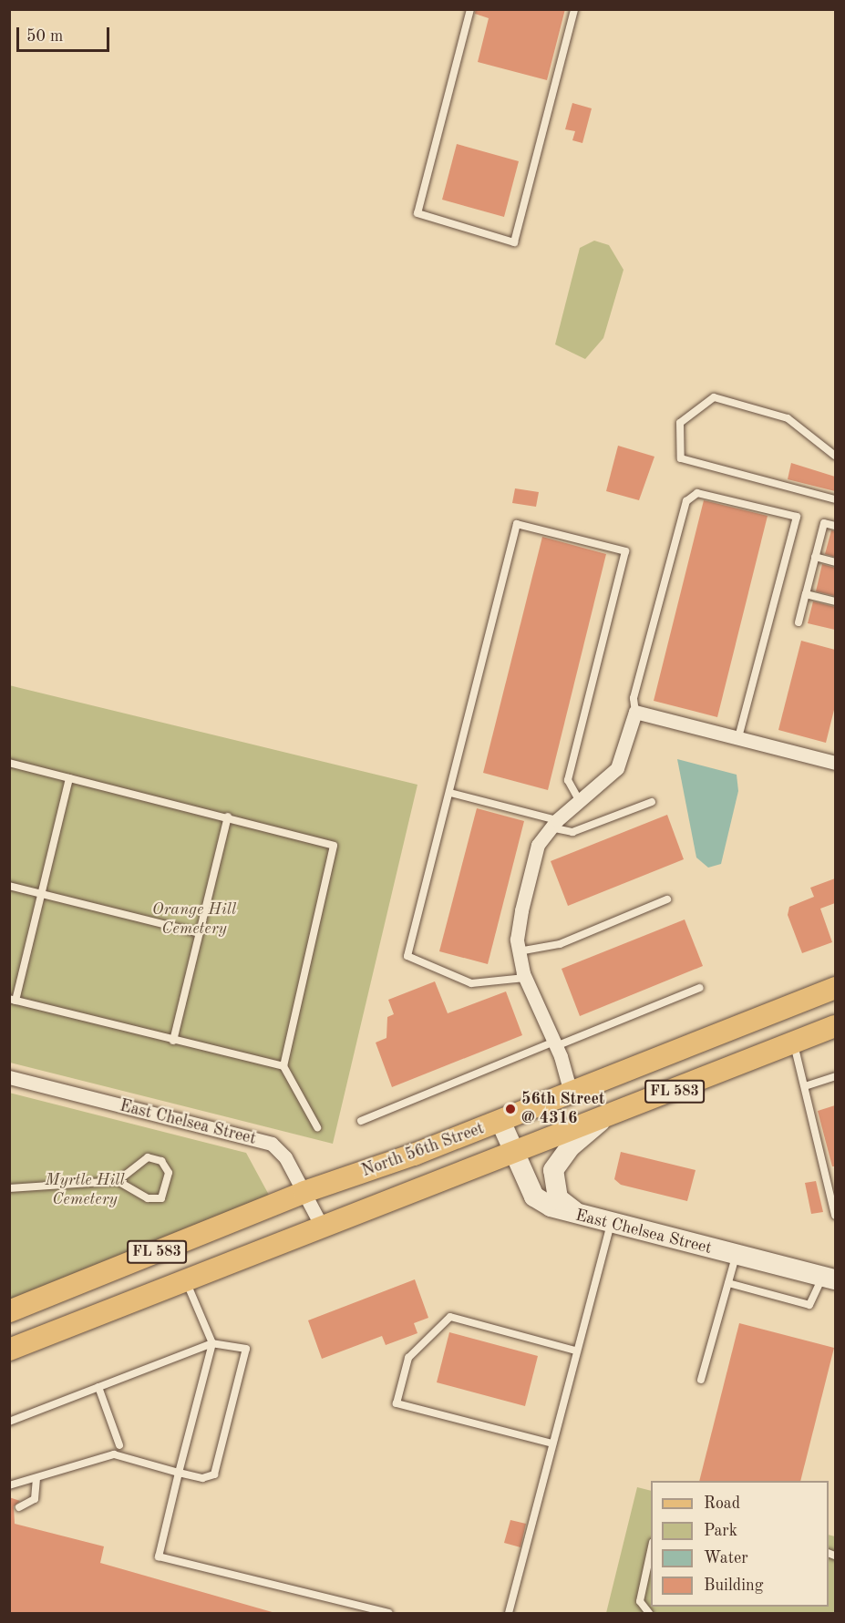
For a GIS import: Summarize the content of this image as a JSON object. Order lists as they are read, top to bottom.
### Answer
{
  "streets": {
    "main road": ["FL 583", "North 56th Street"],
    "street": ["East Chelsea Street"]
  },
  "crossings": [
    ["FL 583", "East Chelsea Street"],
    ["East Chelsea Street", "North 56th Street"]
  ],
  "parks": ["Orange Hill Cemetery", "Myrtle Hill Cemetery"],
  "places": ["56th Street @ 4316"],
  "legend": [
    "Road",
    "Park",
    "Water",
    "Building"
  ],
  "scale_bar": "50 m"
}
